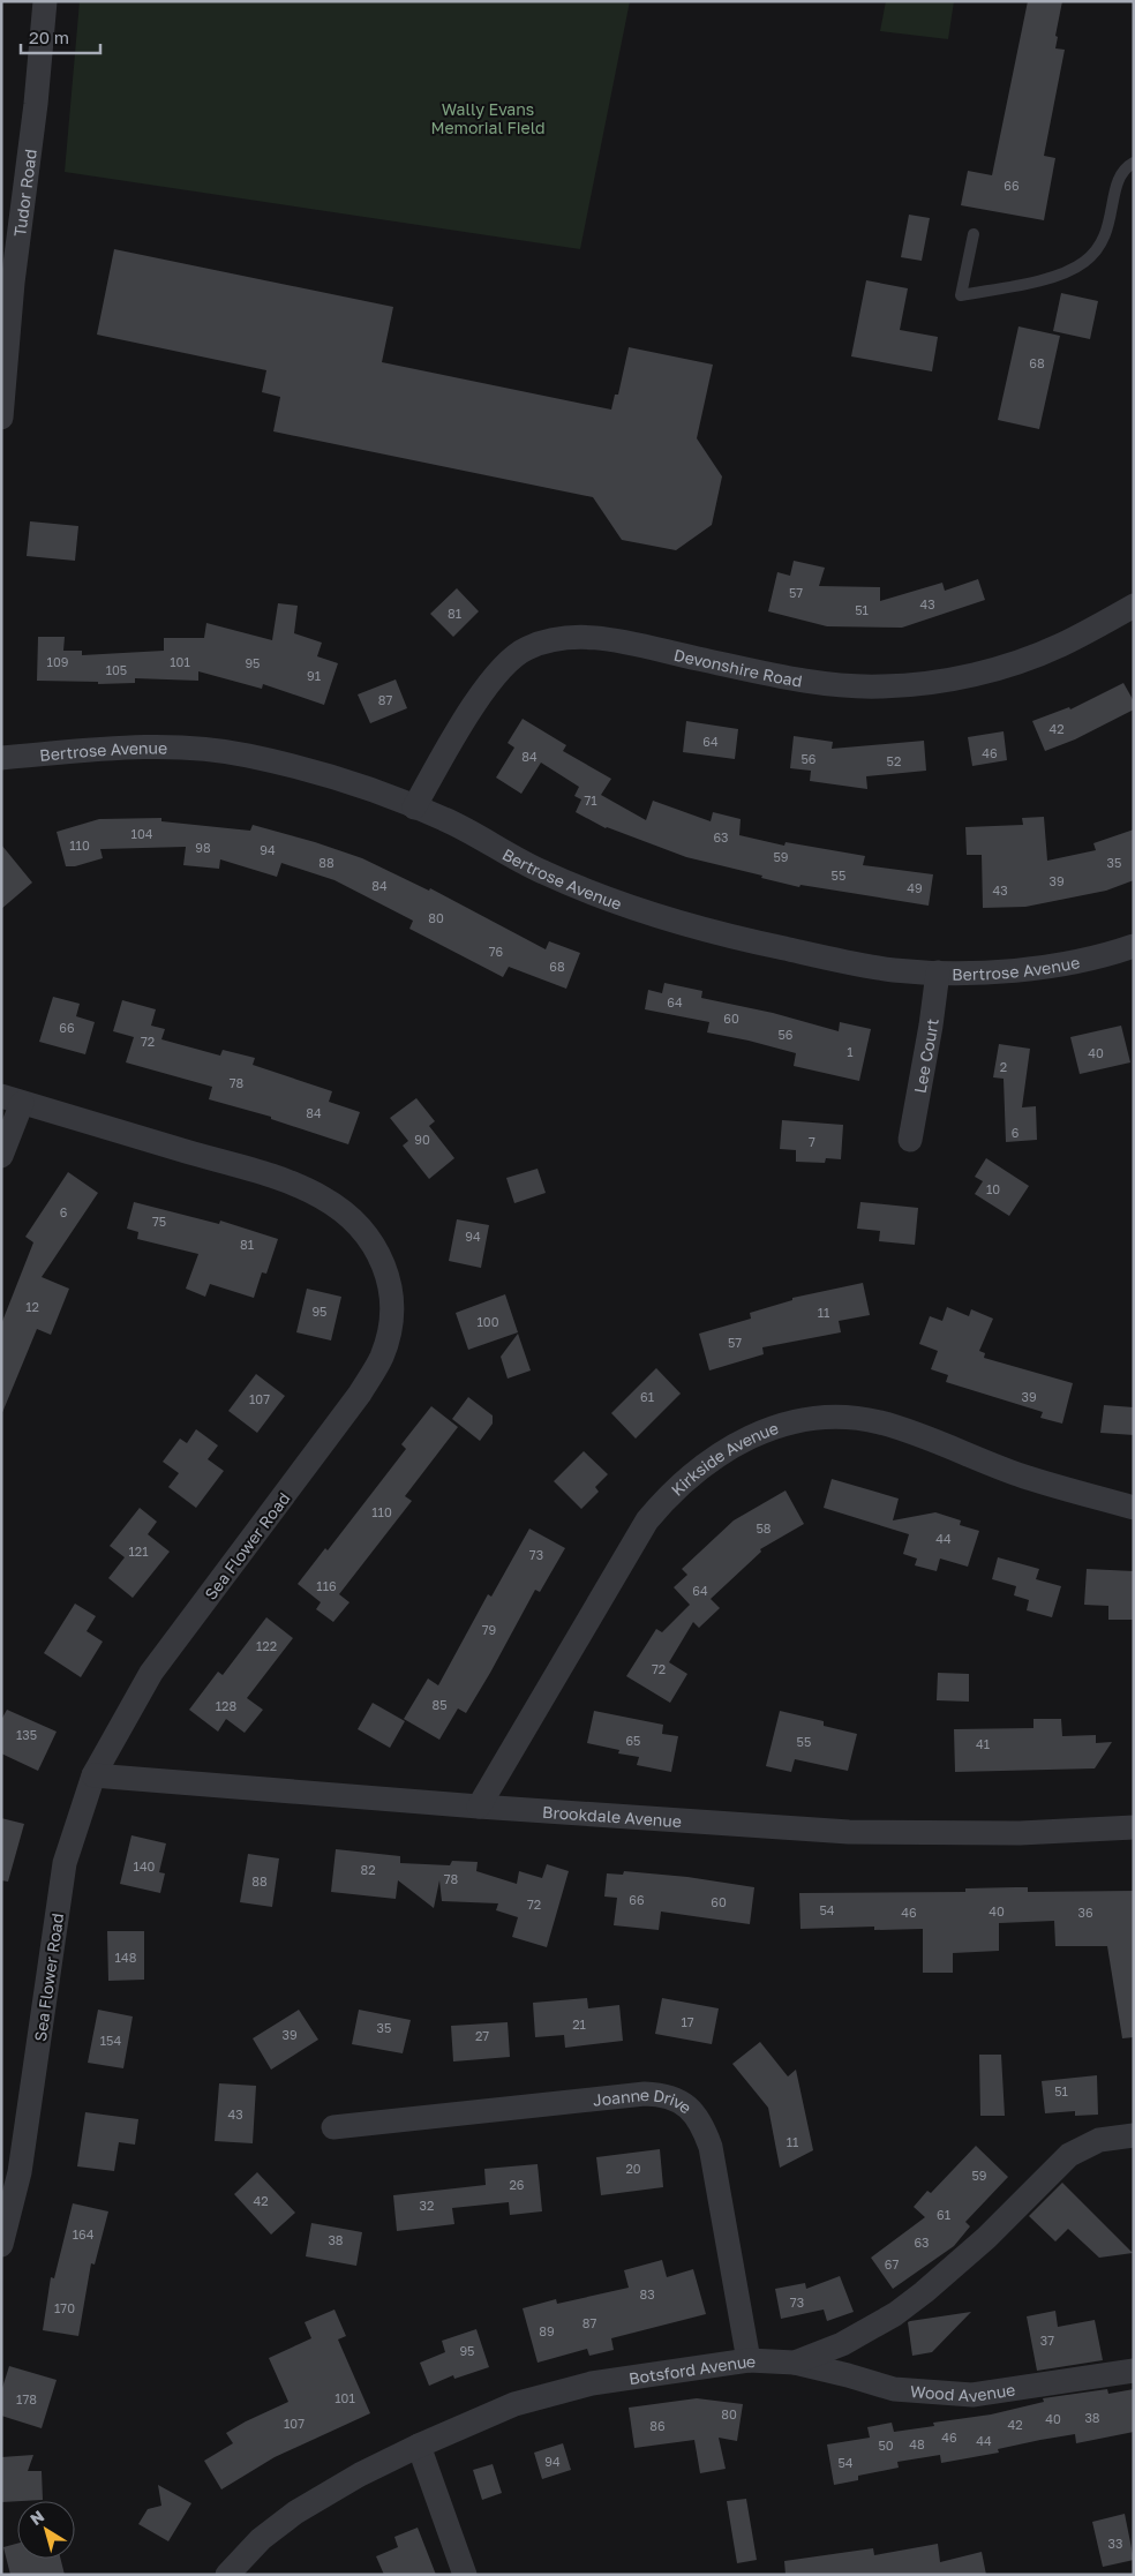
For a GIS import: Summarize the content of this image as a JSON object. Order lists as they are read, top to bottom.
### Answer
{
  "streets": {
    "street": [
      "Tudor Road",
      "Devonshire Road",
      "Bertrose Avenue",
      "Lee Court",
      "Kirkside Avenue",
      "Sea Flower Road",
      "Brookdale Avenue",
      "Joanne Drive",
      "Botsford Avenue",
      "Wood Avenue"
    ]
  },
  "crossings": [
    ["Devonshire Road", "Bertrose Avenue"],
    ["Bertrose Avenue", "Lee Court"],
    ["Kirkside Avenue", "Brookdale Avenue"],
    ["Sea Flower Road", "Brookdale Avenue"],
    ["Joanne Drive", "Botsford Avenue"],
    ["Botsford Avenue", "Wood Avenue"]
  ],
  "parks": ["Wally Evans Memorial Field"],
  "house_numbers": [
    "66",
    "68",
    "57",
    "43",
    "51",
    "81",
    "109",
    "101",
    "95",
    "105",
    "91",
    "87",
    "42",
    "64",
    "46",
    "84",
    "56",
    "52",
    "71",
    "104",
    "63",
    "110",
    "98",
    "94",
    "59",
    "88",
    "35",
    "55",
    "39",
    "84",
    "49",
    "43",
    "80",
    "76",
    "68",
    "64",
    "60",
    "66",
    "56",
    "72",
    "1",
    "40",
    "2",
    "78",
    "84",
    "6",
    "90",
    "7",
    "10",
    "6",
    "75",
    "94",
    "81",
    "12",
    "95",
    "11",
    "100",
    "57",
    "61",
    "39",
    "107",
    "110",
    "58",
    "44",
    "121",
    "73",
    "116",
    "64",
    "79",
    "122",
    "72",
    "85",
    "128",
    "135",
    "65",
    "55",
    "41",
    "140",
    "82",
    "78",
    "88",
    "66",
    "60",
    "72",
    "54",
    "40",
    "46",
    "36",
    "148",
    "17",
    "21",
    "35",
    "39",
    "27",
    "154",
    "51",
    "43",
    "11",
    "20",
    "59",
    "26",
    "42",
    "32",
    "61",
    "164",
    "38",
    "63",
    "67",
    "83",
    "73",
    "170",
    "87",
    "89",
    "37",
    "95",
    "101",
    "178",
    "80",
    "38",
    "40",
    "107",
    "42",
    "86",
    "46",
    "44",
    "48",
    "50",
    "94",
    "54",
    "33"
  ],
  "scale_bar": "20 m",
  "north": "top left"
}
